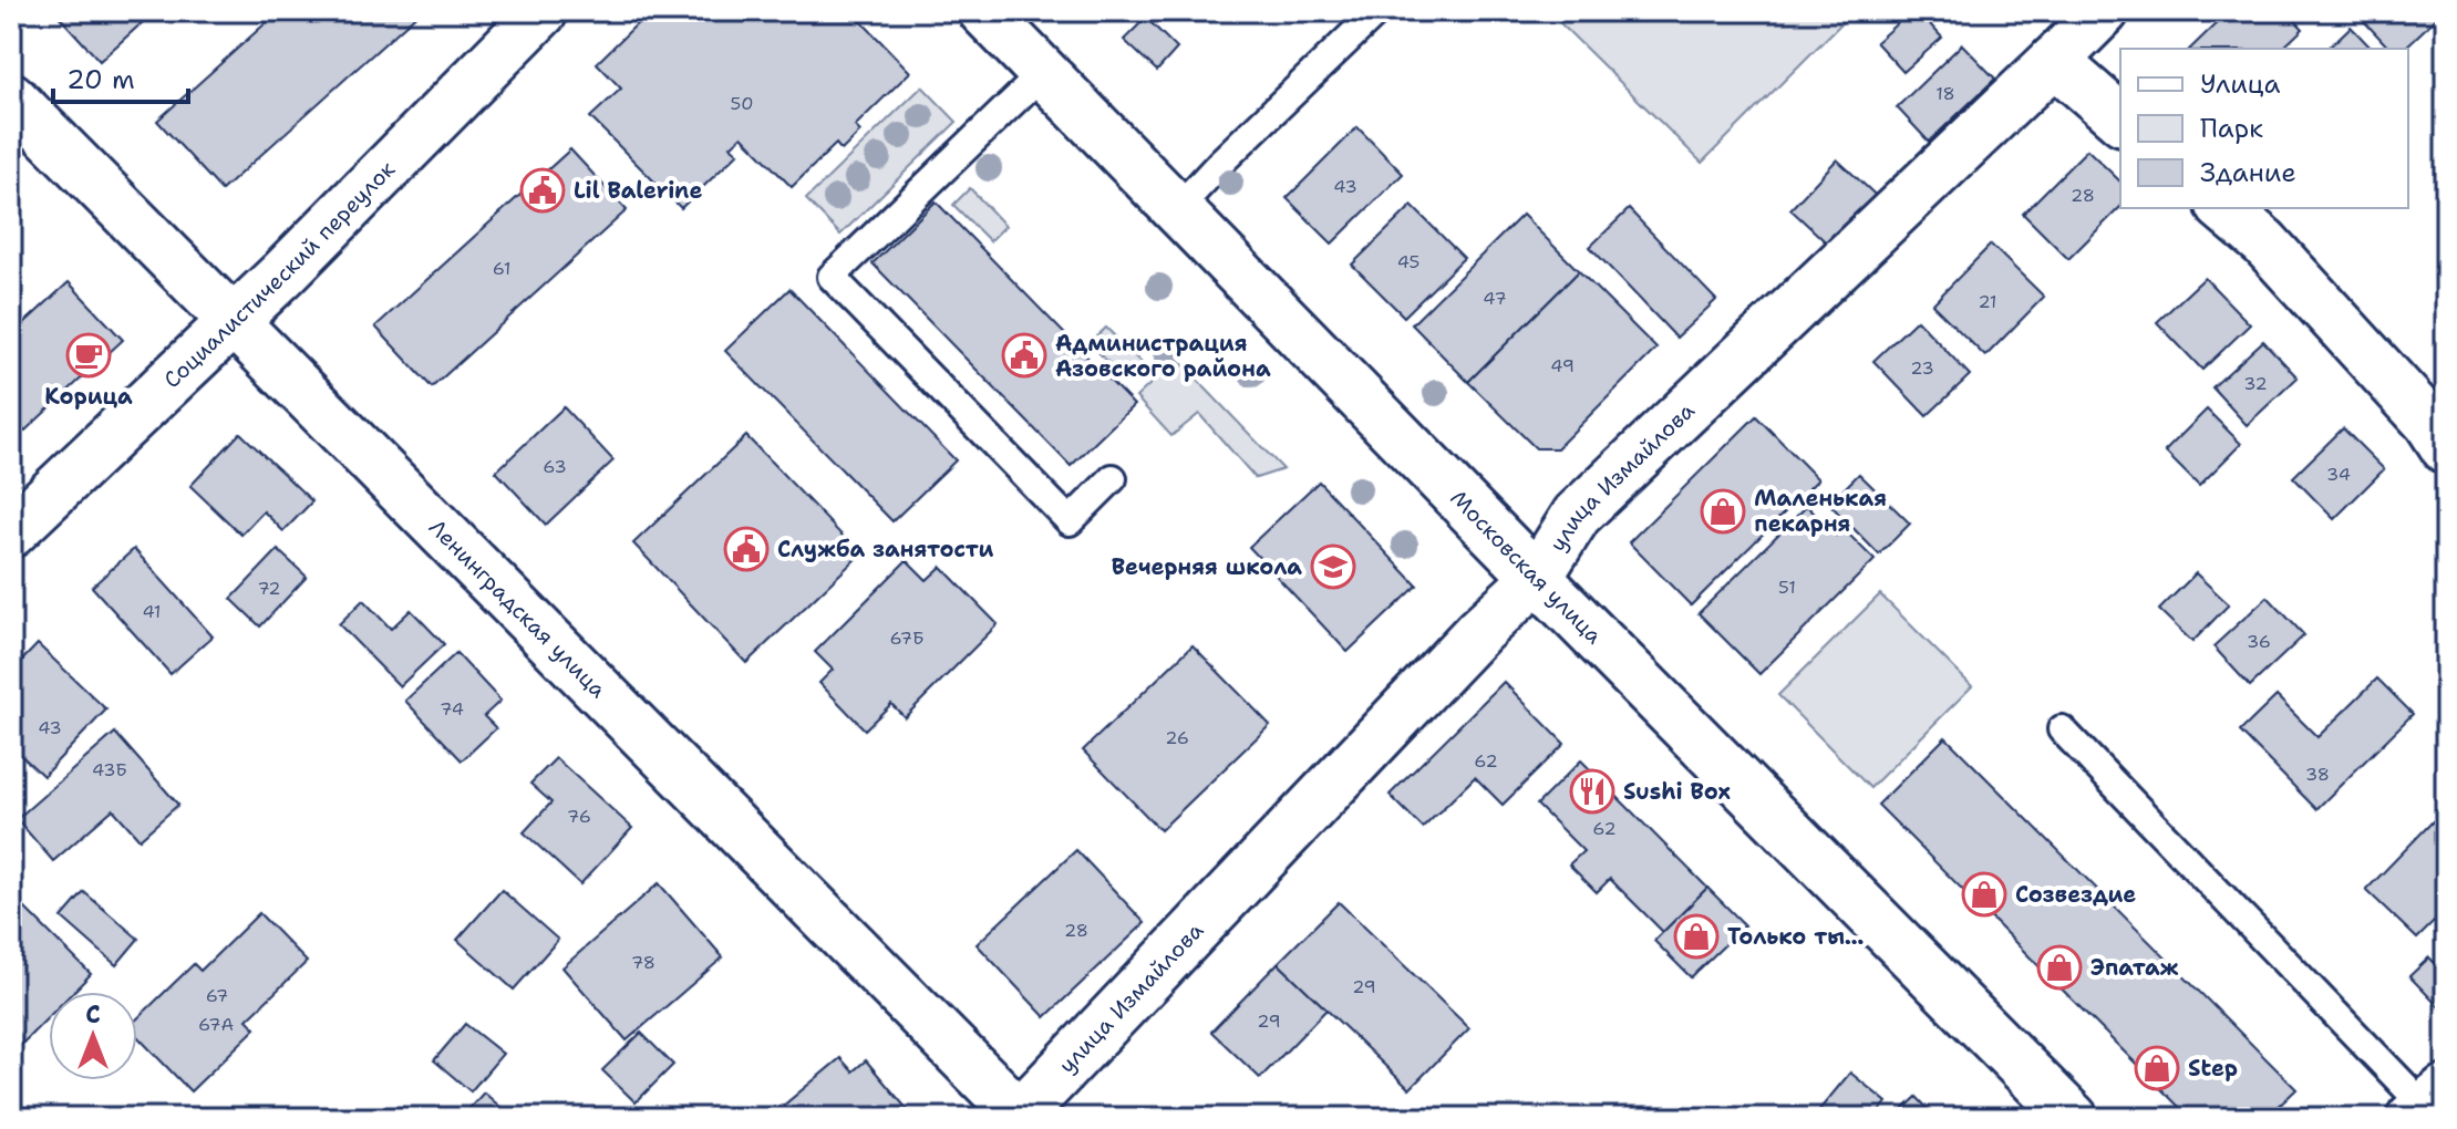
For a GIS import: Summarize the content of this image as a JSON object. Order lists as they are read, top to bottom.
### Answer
{
  "streets": {
    "street": [
      "Социалистический переулок",
      "улица Измайлова",
      "Московская улица",
      "Ленинградская улица"
    ]
  },
  "crossings": [
    ["Социалистический переулок", "Ленинградская улица"],
    ["улица Измайлова", "Московская улица"],
    ["улица Измайлова", "Ленинградская улица"]
  ],
  "places": {
    "public building": ["Lil Balerine", "Администрация Азовского района", "Служба занятости"],
    "cafe": ["Корица"],
    "shop": [
      "Маленькая пекарня",
      "Созвездие",
      "Только ты...",
      "Эпатаж",
      "Step"
    ],
    "school or university": ["Вечерняя школа"],
    "restaurant": ["Sushi Box"]
  },
  "house_numbers": [
    "18",
    "50",
    "43",
    "28",
    "45",
    "61",
    "47",
    "21",
    "49",
    "23",
    "32",
    "63",
    "34",
    "51",
    "72",
    "41",
    "67Б",
    "36",
    "74",
    "43",
    "26",
    "62",
    "43Б",
    "38",
    "76",
    "62",
    "28",
    "78",
    "29",
    "67",
    "29",
    "67А"
  ],
  "legend": ["Улица", "Парк", "Здание"],
  "scale_bar": "20 m",
  "north": "top"
}
